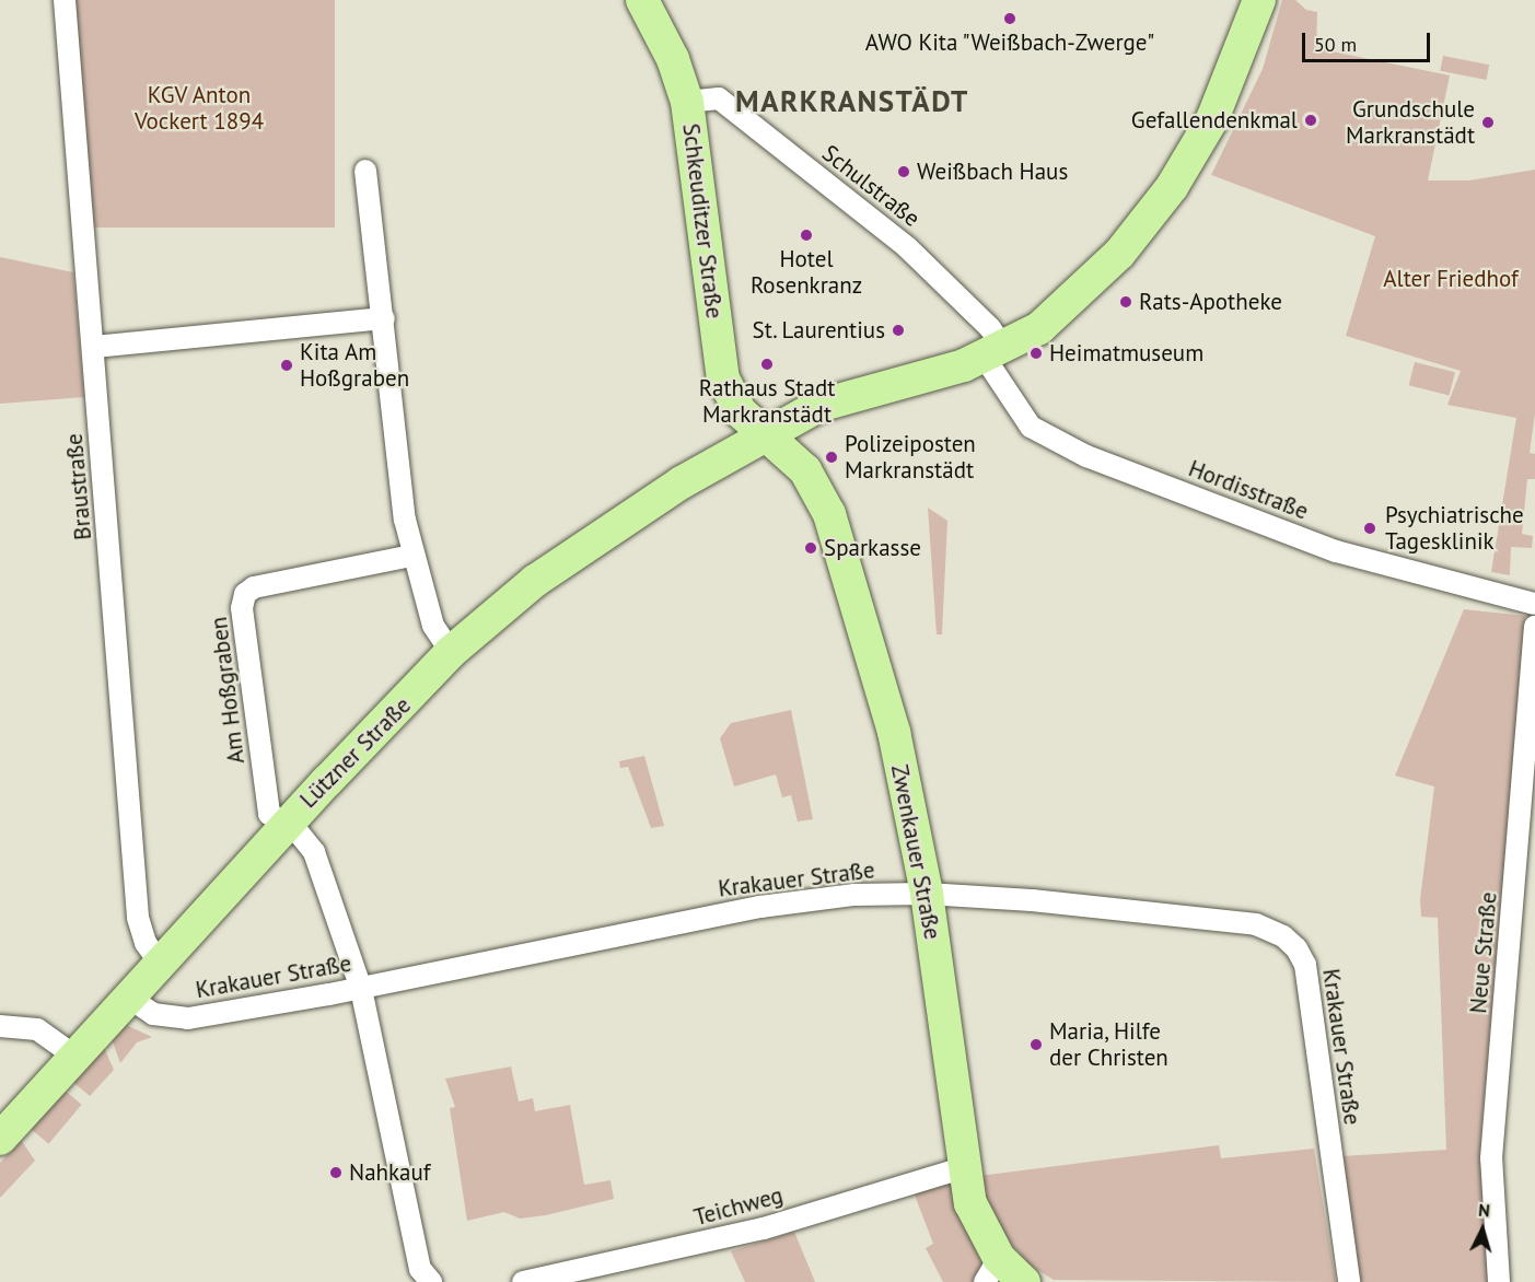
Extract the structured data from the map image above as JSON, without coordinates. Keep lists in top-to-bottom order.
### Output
{
  "streets": {
    "main road": ["Schkeuditzer Straße", "Lützner Straße", "Zwenkauer Straße"],
    "street": [
      "Schulstraße",
      "Braustraße",
      "Hordisstraße",
      "Am Hoßgraben",
      "Krakauer Straße",
      "Neue Straße",
      "Teichweg"
    ]
  },
  "crossings": [
    ["Schulstraße", "Schkeuditzer Straße"],
    ["Schulstraße", "Hordisstraße"],
    ["Schulstraße", "Lützner Straße"],
    ["Schkeuditzer Straße", "Lützner Straße"],
    ["Schkeuditzer Straße", "Zwenkauer Straße"],
    ["Braustraße", "Lützner Straße"],
    ["Hordisstraße", "Lützner Straße"],
    ["Am Hoßgraben", "Lützner Straße"],
    ["Lützner Straße", "Zwenkauer Straße"],
    ["Lützner Straße", "Krakauer Straße"],
    ["Zwenkauer Straße", "Krakauer Straße"],
    ["Zwenkauer Straße", "Teichweg"]
  ],
  "districts": ["MARKRANSTÄDT"],
  "parks": ["KGV Anton Vockert 1894", "Alter Friedhof"],
  "places": [
    "AWO Kita \"Weißbach-Zwerge\"",
    "Gefallendenkmal",
    "Grundschule Markranstädt",
    "Weißbach Haus",
    "Hotel Rosenkranz",
    "Rats-Apotheke",
    "St. Laurentius",
    "Heimatmuseum",
    "Rathaus Stadt Markranstädt",
    "Kita Am Hoßgraben",
    "Polizeiposten Markranstädt",
    "Psychiatrische Tagesklinik",
    "Sparkasse",
    "Maria, Hilfe der Christen",
    "Nahkauf"
  ],
  "scale_bar": "50 m",
  "north": "top"
}
